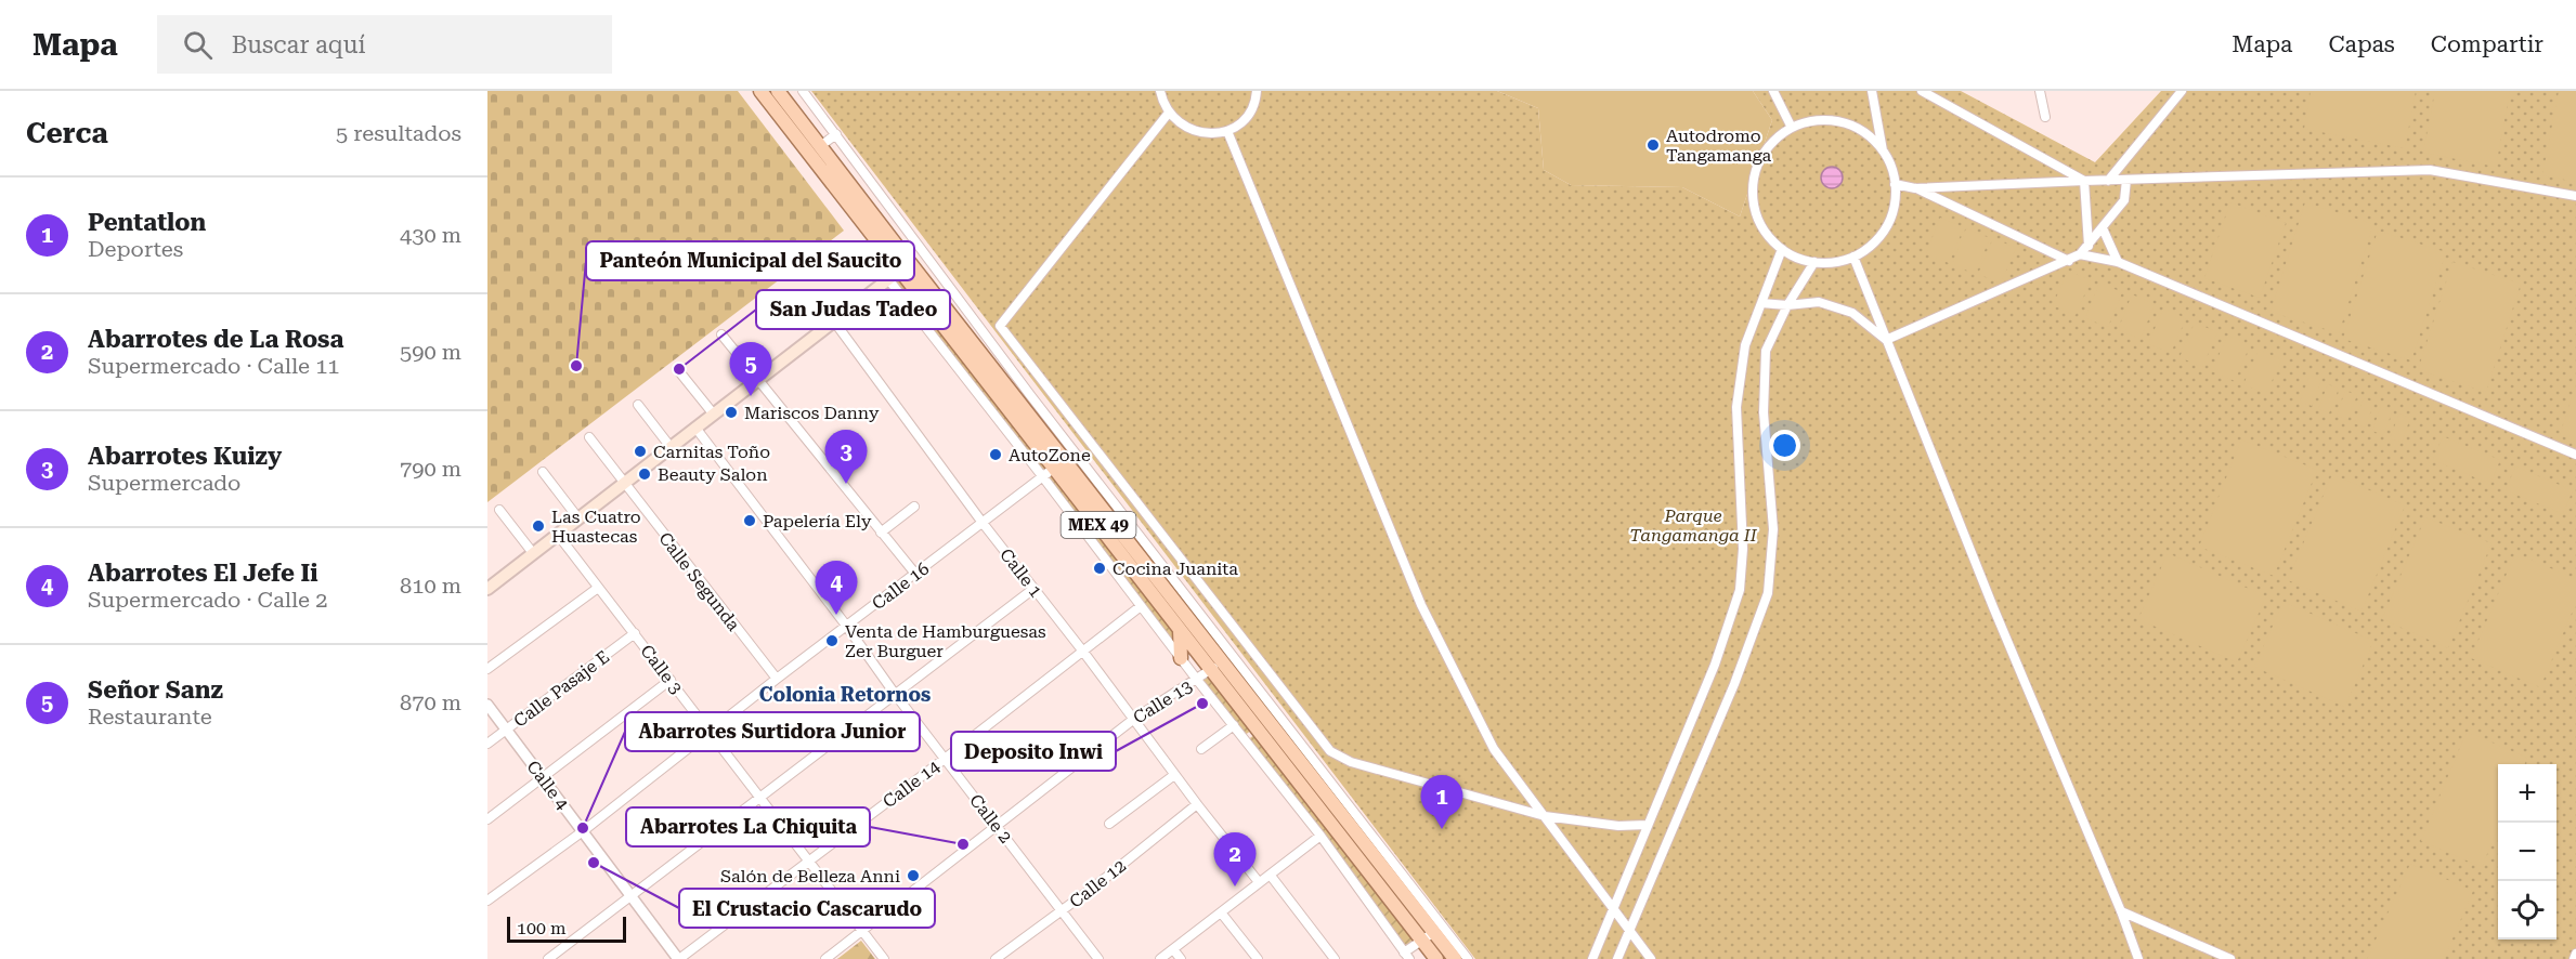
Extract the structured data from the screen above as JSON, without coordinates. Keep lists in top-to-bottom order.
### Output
{
  "streets": {
    "main road": ["MEX 49"],
    "street": [
      "Calle 1",
      "Calle Segunda",
      "Calle 16",
      "Calle 3",
      "Calle Pasaje E",
      "Calle 13",
      "Calle 14",
      "Calle 4",
      "Calle 2",
      "Calle 12"
    ]
  },
  "crossings": [
    ["MEX 49", "Calle 16"],
    ["MEX 49", "Calle 13"],
    ["Calle 1", "Calle 16"],
    ["Calle 1", "Calle 13"],
    ["Calle 1", "Calle 14"],
    ["Calle 1", "Calle 12"],
    ["Calle Segunda", "Calle 16"],
    ["Calle 16", "Calle 3"],
    ["Calle 16", "Calle 4"],
    ["Calle 16", "Calle 2"],
    ["Calle 3", "Calle Pasaje E"],
    ["Calle 3", "Calle 13"],
    ["Calle 3", "Calle 14"],
    ["Calle Pasaje E", "Calle 4"],
    ["Calle 13", "Calle 2"],
    ["Calle 14", "Calle 4"],
    ["Calle 14", "Calle 2"],
    ["Calle 2", "Calle 12"]
  ],
  "districts": ["Colonia Retornos"],
  "parks": ["Parque Tangamanga II"],
  "places": [
    "Autodromo Tangamanga",
    "Panteón Municipal del Saucito",
    "San Judas Tadeo",
    "Mariscos Danny",
    "Carnitas Toño",
    "AutoZone",
    "Beauty Salon",
    "Papelería Ely",
    "Las Cuatro Huastecas",
    "Cocina Juanita",
    "Venta de Hamburguesas Zer Burguer",
    "Deposito Inwi",
    "Abarrotes Surtidora Junior",
    "Abarrotes La Chiquita",
    "El Crustacio Cascarudo",
    "Salón de Belleza Anni"
  ],
  "scale_bar": "100 m",
  "page": {
    "header": "Mapa",
    "search": "Buscar aquí",
    "nav": ["Mapa", "Capas", "Compartir"],
    "heading": ["Cerca", "5 resultados"],
    "list": [
      {
        "mark": "1",
        "name": "Pentatlon",
        "note": "Deportes",
        "value": "430 m"
      },
      {
        "mark": "2",
        "name": "Abarrotes de La Rosa",
        "note": "Supermercado · Calle 11",
        "value": "590 m"
      },
      {
        "mark": "3",
        "name": "Abarrotes Kuizy",
        "note": "Supermercado",
        "value": "790 m"
      },
      {
        "mark": "4",
        "name": "Abarrotes El Jefe Ii",
        "note": "Supermercado · Calle 2",
        "value": "810 m"
      },
      {
        "mark": "5",
        "name": "Señor Sanz",
        "note": "Restaurante",
        "value": "870 m"
      }
    ],
    "pins": [
      "5",
      "3",
      "4",
      "1",
      "2"
    ],
    "map_buttons": ["+", "−"],
    "scale": "100 m"
  }
}
